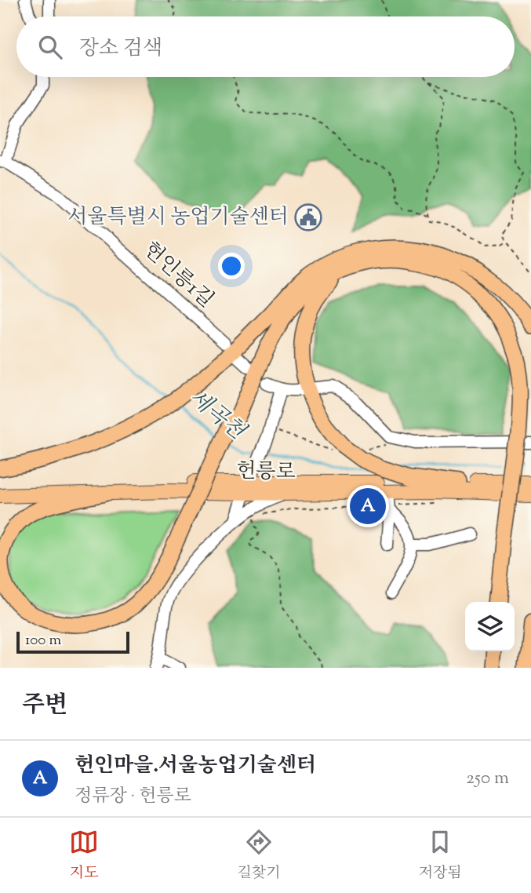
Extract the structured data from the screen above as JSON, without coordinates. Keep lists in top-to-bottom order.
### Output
{
  "streets": {
    "main road": ["헌릉로"],
    "street": ["헌인릉1길"]
  },
  "water": ["세곡천"],
  "places": {
    "public building": ["서울특별시 농업기술센터"]
  },
  "scale_bar": "100 m",
  "page": {
    "search": "장소 검색",
    "pins": "A",
    "scale": "100 m",
    "heading": "주변",
    "list": [
      {
        "mark": "A",
        "name": "헌인마을.서울농업기술센터",
        "note": "정류장 · 헌릉로",
        "value": "250 m"
      }
    ],
    "nav": ["지도", "길찾기", "저장됨"]
  }
}
